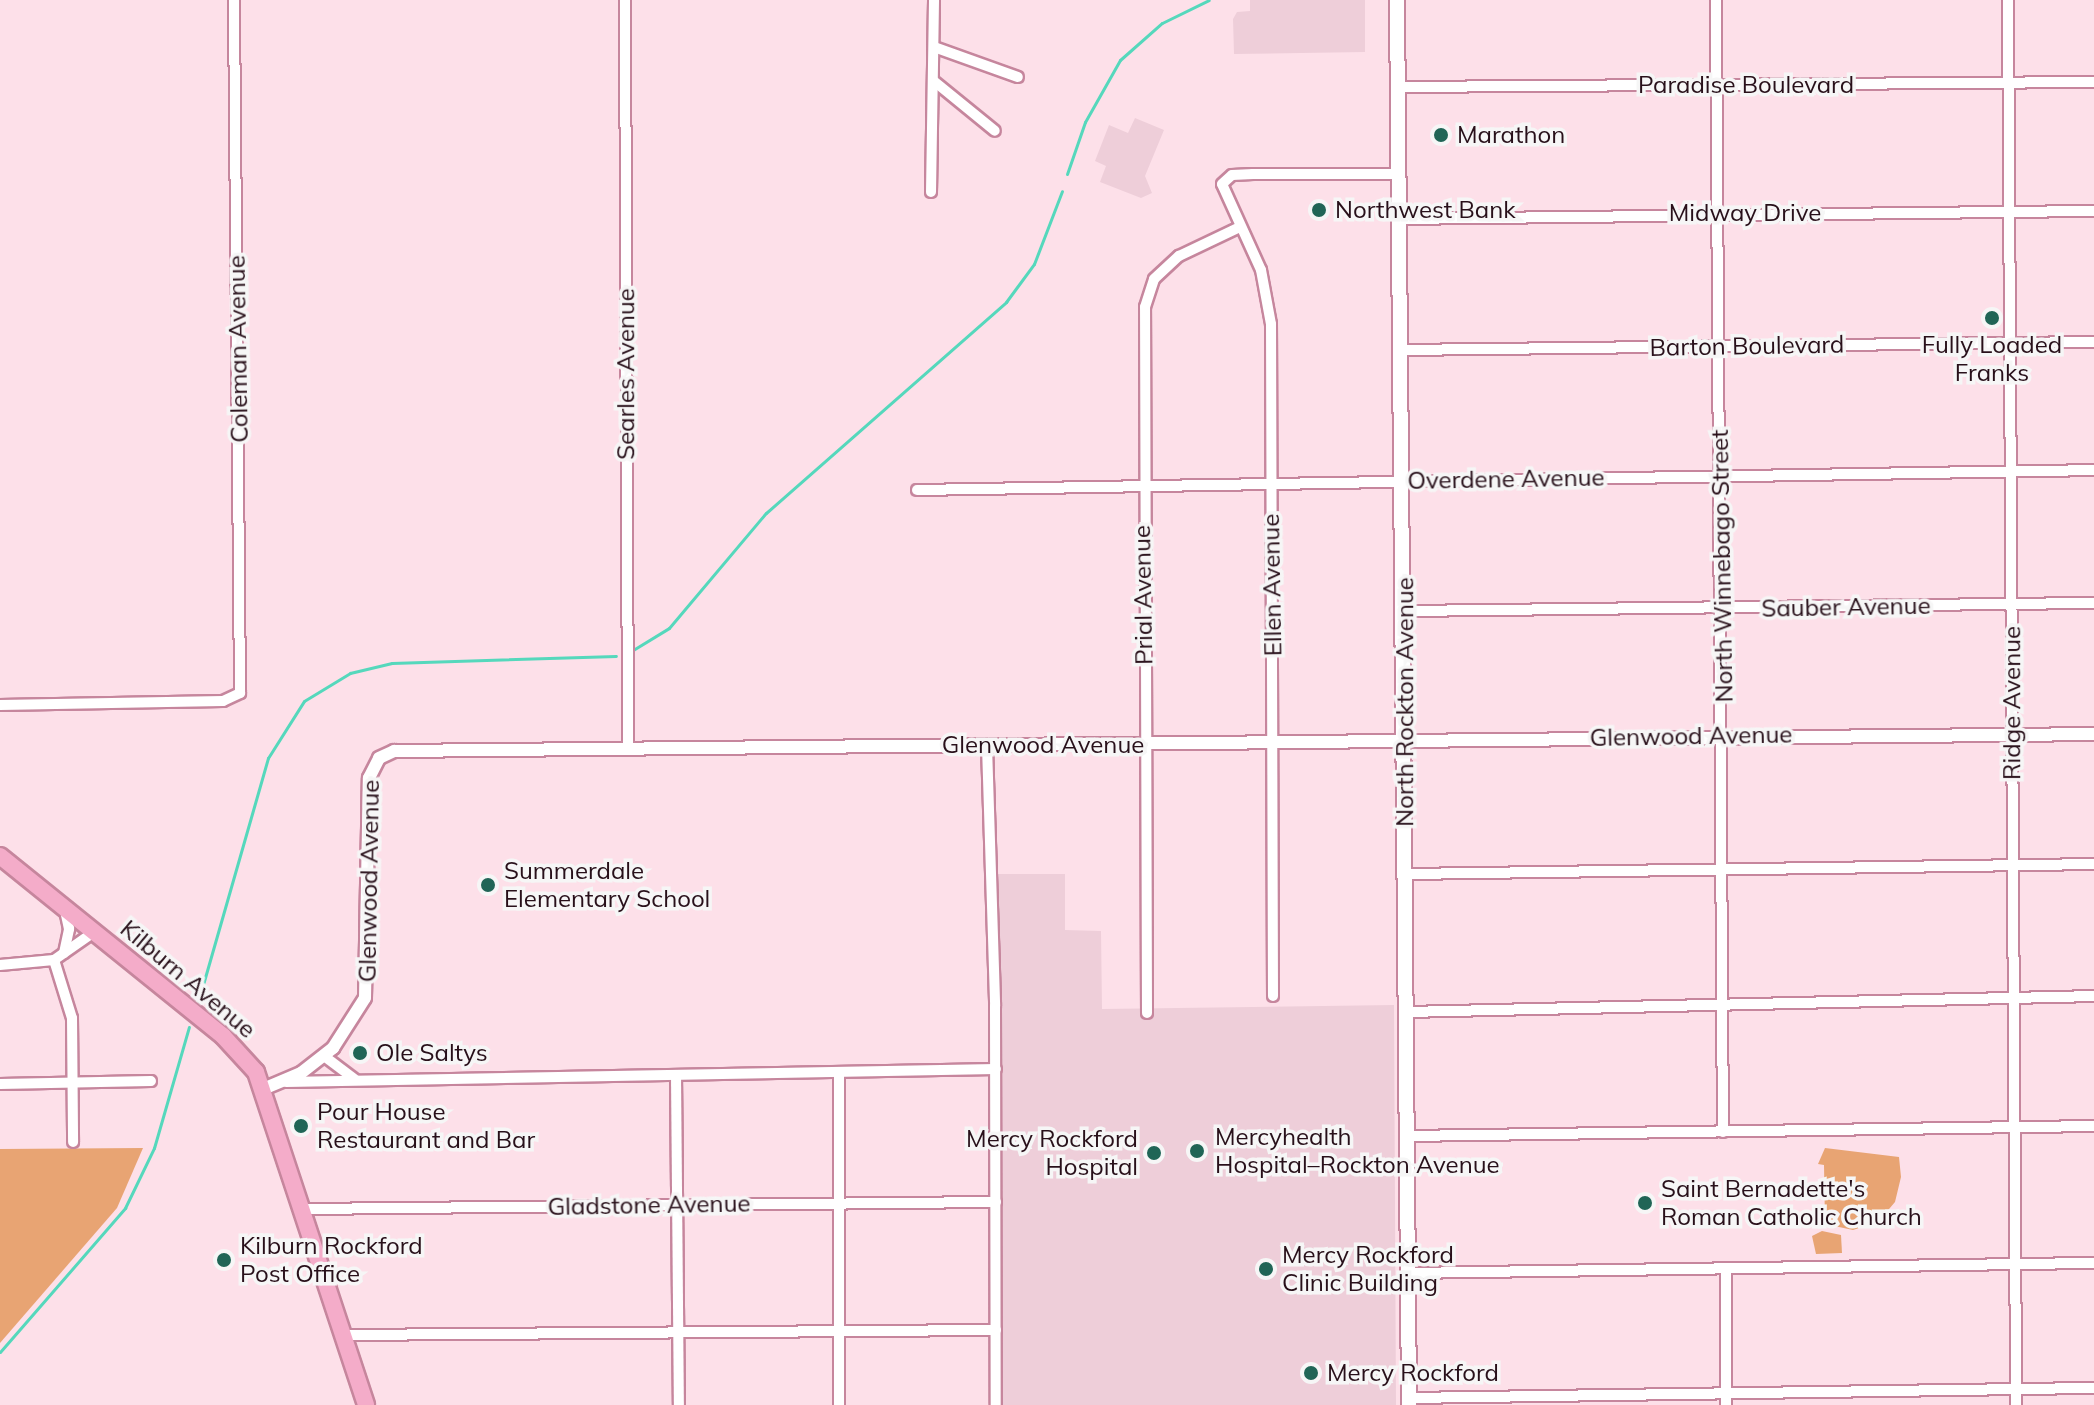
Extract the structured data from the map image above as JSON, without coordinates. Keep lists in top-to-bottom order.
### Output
{
  "streets": {
    "main road": ["North Rockton Avenue", "Kilburn Avenue"],
    "street": [
      "Paradise Boulevard",
      "Midway Drive",
      "Barton Boulevard",
      "Coleman Avenue",
      "Searles Avenue",
      "Overdene Avenue",
      "North Winnebago Street",
      "Ellen Avenue",
      "Prial Avenue",
      "Sauber Avenue",
      "Ridge Avenue",
      "Glenwood Avenue",
      "Gladstone Avenue"
    ]
  },
  "crossings": [
    ["Paradise Boulevard", "North Winnebago Street"],
    ["Paradise Boulevard", "North Rockton Avenue"],
    ["Paradise Boulevard", "Ridge Avenue"],
    ["Midway Drive", "North Winnebago Street"],
    ["Midway Drive", "North Rockton Avenue"],
    ["Midway Drive", "Ridge Avenue"],
    ["Barton Boulevard", "North Winnebago Street"],
    ["Barton Boulevard", "North Rockton Avenue"],
    ["Barton Boulevard", "Ridge Avenue"],
    ["Searles Avenue", "Glenwood Avenue"],
    ["Overdene Avenue", "North Winnebago Street"],
    ["Overdene Avenue", "Ellen Avenue"],
    ["Overdene Avenue", "Prial Avenue"],
    ["Overdene Avenue", "North Rockton Avenue"],
    ["Overdene Avenue", "Ridge Avenue"],
    ["North Winnebago Street", "Sauber Avenue"],
    ["North Winnebago Street", "Glenwood Avenue"],
    ["Ellen Avenue", "Prial Avenue"],
    ["Ellen Avenue", "North Rockton Avenue"],
    ["Ellen Avenue", "Glenwood Avenue"],
    ["Prial Avenue", "Glenwood Avenue"],
    ["Sauber Avenue", "North Rockton Avenue"],
    ["Sauber Avenue", "Ridge Avenue"],
    ["North Rockton Avenue", "Glenwood Avenue"],
    ["Ridge Avenue", "Glenwood Avenue"],
    ["Glenwood Avenue", "Kilburn Avenue"],
    ["Kilburn Avenue", "Gladstone Avenue"]
  ],
  "places": [
    "Marathon",
    "Northwest Bank",
    "Fully Loaded Franks",
    "Summerdale Elementary School",
    "Ole Saltys",
    "Pour House Restaurant and Bar",
    "Mercyhealth Hospital–Rockton Avenue",
    "Mercy Rockford Hospital",
    "Saint Bernadette's Roman Catholic Church",
    "Kilburn Rockford Post Office",
    "Mercy Rockford Clinic Building",
    "Mercy Rockford"
  ]
}
